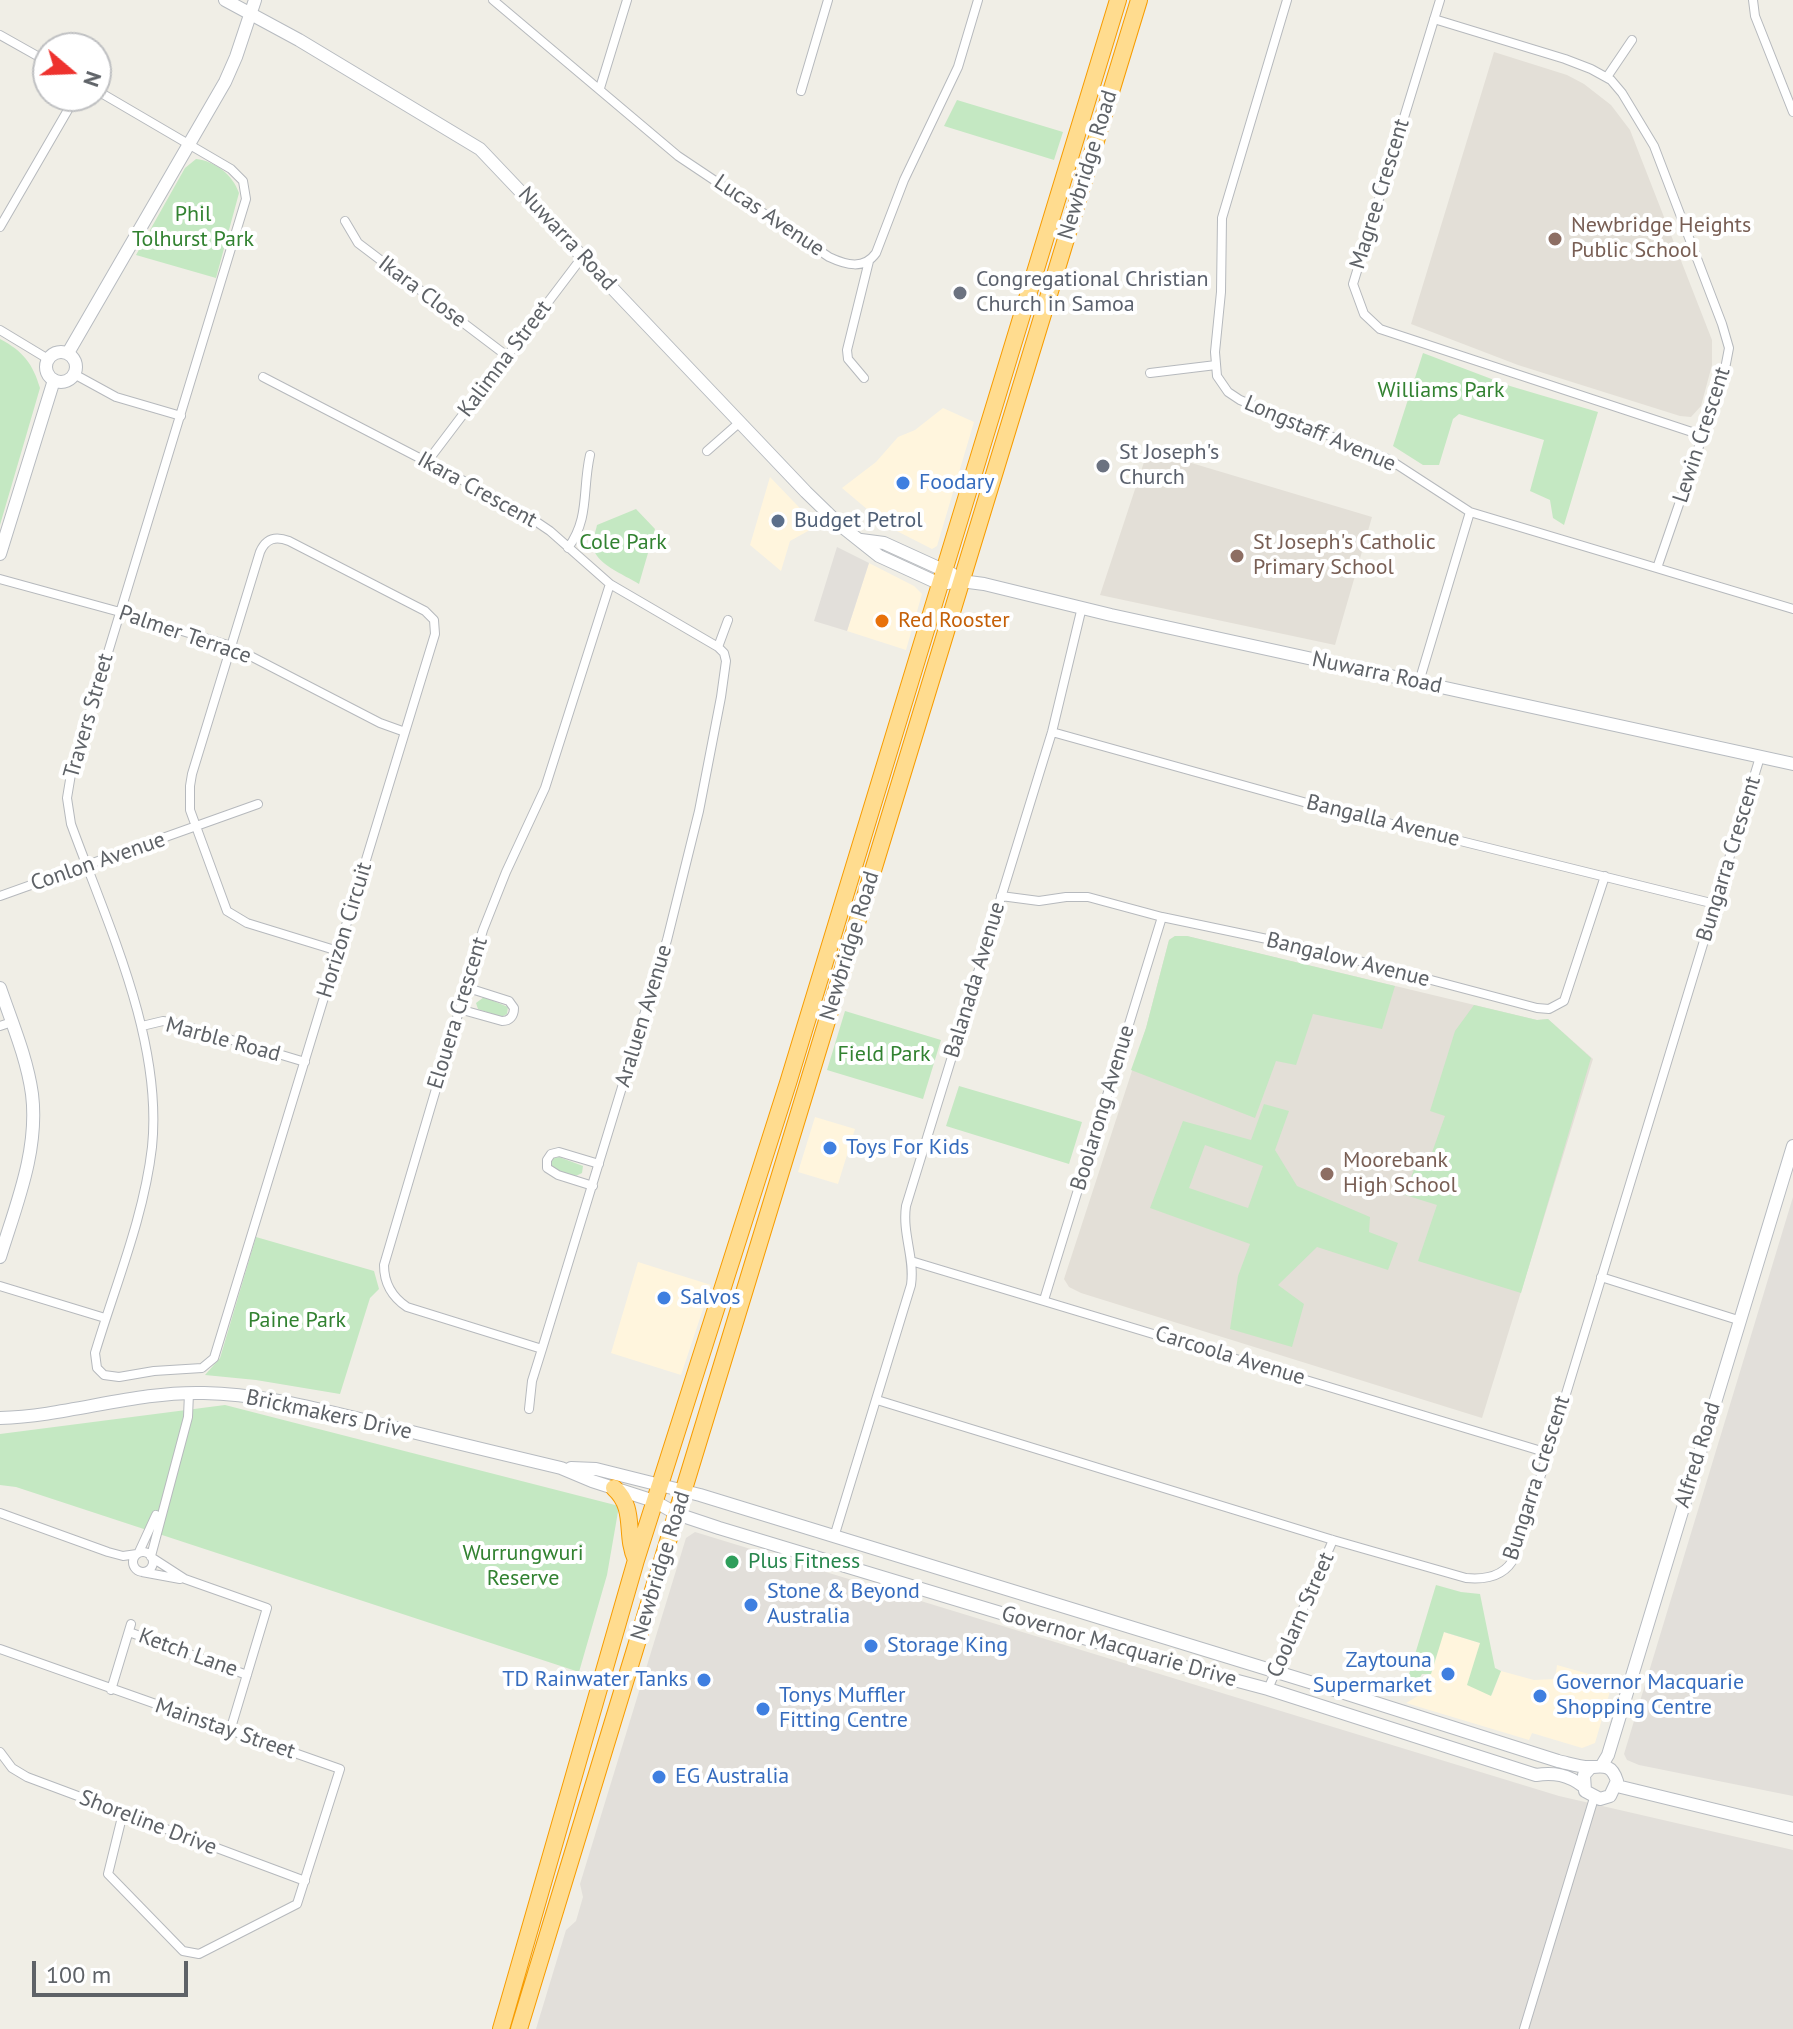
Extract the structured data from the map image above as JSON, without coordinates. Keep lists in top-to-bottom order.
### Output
{
  "streets": {
    "highway": ["Newbridge Road"],
    "street": [
      "Magree Crescent",
      "Lucas Avenue",
      "Nuwarra Road",
      "Ikara Close",
      "Kalimna Street",
      "Longstaff Avenue",
      "Lewin Crescent",
      "Ikara Crescent",
      "Palmer Terrace",
      "Travers Street",
      "Bangalla Avenue",
      "Bungarra Crescent",
      "Conlon Avenue",
      "Horizon Circuit",
      "Bangalow Avenue",
      "Balanada Avenue",
      "Elouera Crescent",
      "Araluen Avenue",
      "Marble Road",
      "Boolarong Avenue",
      "Carcoola Avenue",
      "Brickmakers Drive",
      "Alfred Road",
      "Coolarn Street",
      "Governor Macquarie Drive",
      "Ketch Lane",
      "Mainstay Street",
      "Shoreline Drive"
    ]
  },
  "crossings": [
    ["Newbridge Road", "Nuwarra Road"],
    ["Newbridge Road", "Brickmakers Drive"],
    ["Newbridge Road", "Governor Macquarie Drive"],
    ["Magree Crescent", "Lewin Crescent"],
    ["Nuwarra Road", "Kalimna Street"],
    ["Nuwarra Road", "Bungarra Crescent"],
    ["Nuwarra Road", "Balanada Avenue"],
    ["Ikara Close", "Kalimna Street"],
    ["Kalimna Street", "Ikara Crescent"],
    ["Longstaff Avenue", "Lewin Crescent"],
    ["Ikara Crescent", "Elouera Crescent"],
    ["Ikara Crescent", "Araluen Avenue"],
    ["Palmer Terrace", "Travers Street"],
    ["Palmer Terrace", "Horizon Circuit"],
    ["Travers Street", "Conlon Avenue"],
    ["Travers Street", "Horizon Circuit"],
    ["Travers Street", "Marble Road"],
    ["Bangalla Avenue", "Bungarra Crescent"],
    ["Bangalla Avenue", "Bangalow Avenue"],
    ["Bangalla Avenue", "Balanada Avenue"],
    ["Bungarra Crescent", "Balanada Avenue"],
    ["Bungarra Crescent", "Carcoola Avenue"],
    ["Bungarra Crescent", "Coolarn Street"],
    ["Horizon Circuit", "Marble Road"],
    ["Bangalow Avenue", "Balanada Avenue"],
    ["Bangalow Avenue", "Boolarong Avenue"],
    ["Balanada Avenue", "Carcoola Avenue"],
    ["Balanada Avenue", "Governor Macquarie Drive"],
    ["Elouera Crescent", "Araluen Avenue"],
    ["Boolarong Avenue", "Carcoola Avenue"],
    ["Brickmakers Drive", "Governor Macquarie Drive"],
    ["Alfred Road", "Governor Macquarie Drive"],
    ["Coolarn Street", "Governor Macquarie Drive"],
    ["Ketch Lane", "Mainstay Street"],
    ["Mainstay Street", "Shoreline Drive"]
  ],
  "parks": [
    "Phil Tolhurst Park",
    "Williams Park",
    "Cole Park",
    "Field Park",
    "Paine Park",
    "Wurrungwuri Reserve"
  ],
  "places": [
    "Newbridge Heights Public School",
    "Congregational Christian Church in Samoa",
    "St Joseph's Church",
    "Foodary",
    "Budget Petrol",
    "St Joseph's Catholic Primary School",
    "Red Rooster",
    "Toys For Kids",
    "Moorebank High School",
    "Salvos",
    "Plus Fitness",
    "Stone & Beyond Australia",
    "Storage King",
    "Zaytouna Supermarket",
    "TD Rainwater Tanks",
    "Governor Macquarie Shopping Centre",
    "Tonys Muffler Fitting Centre",
    "EG Australia"
  ],
  "scale_bar": "100 m",
  "north": "right"
}
